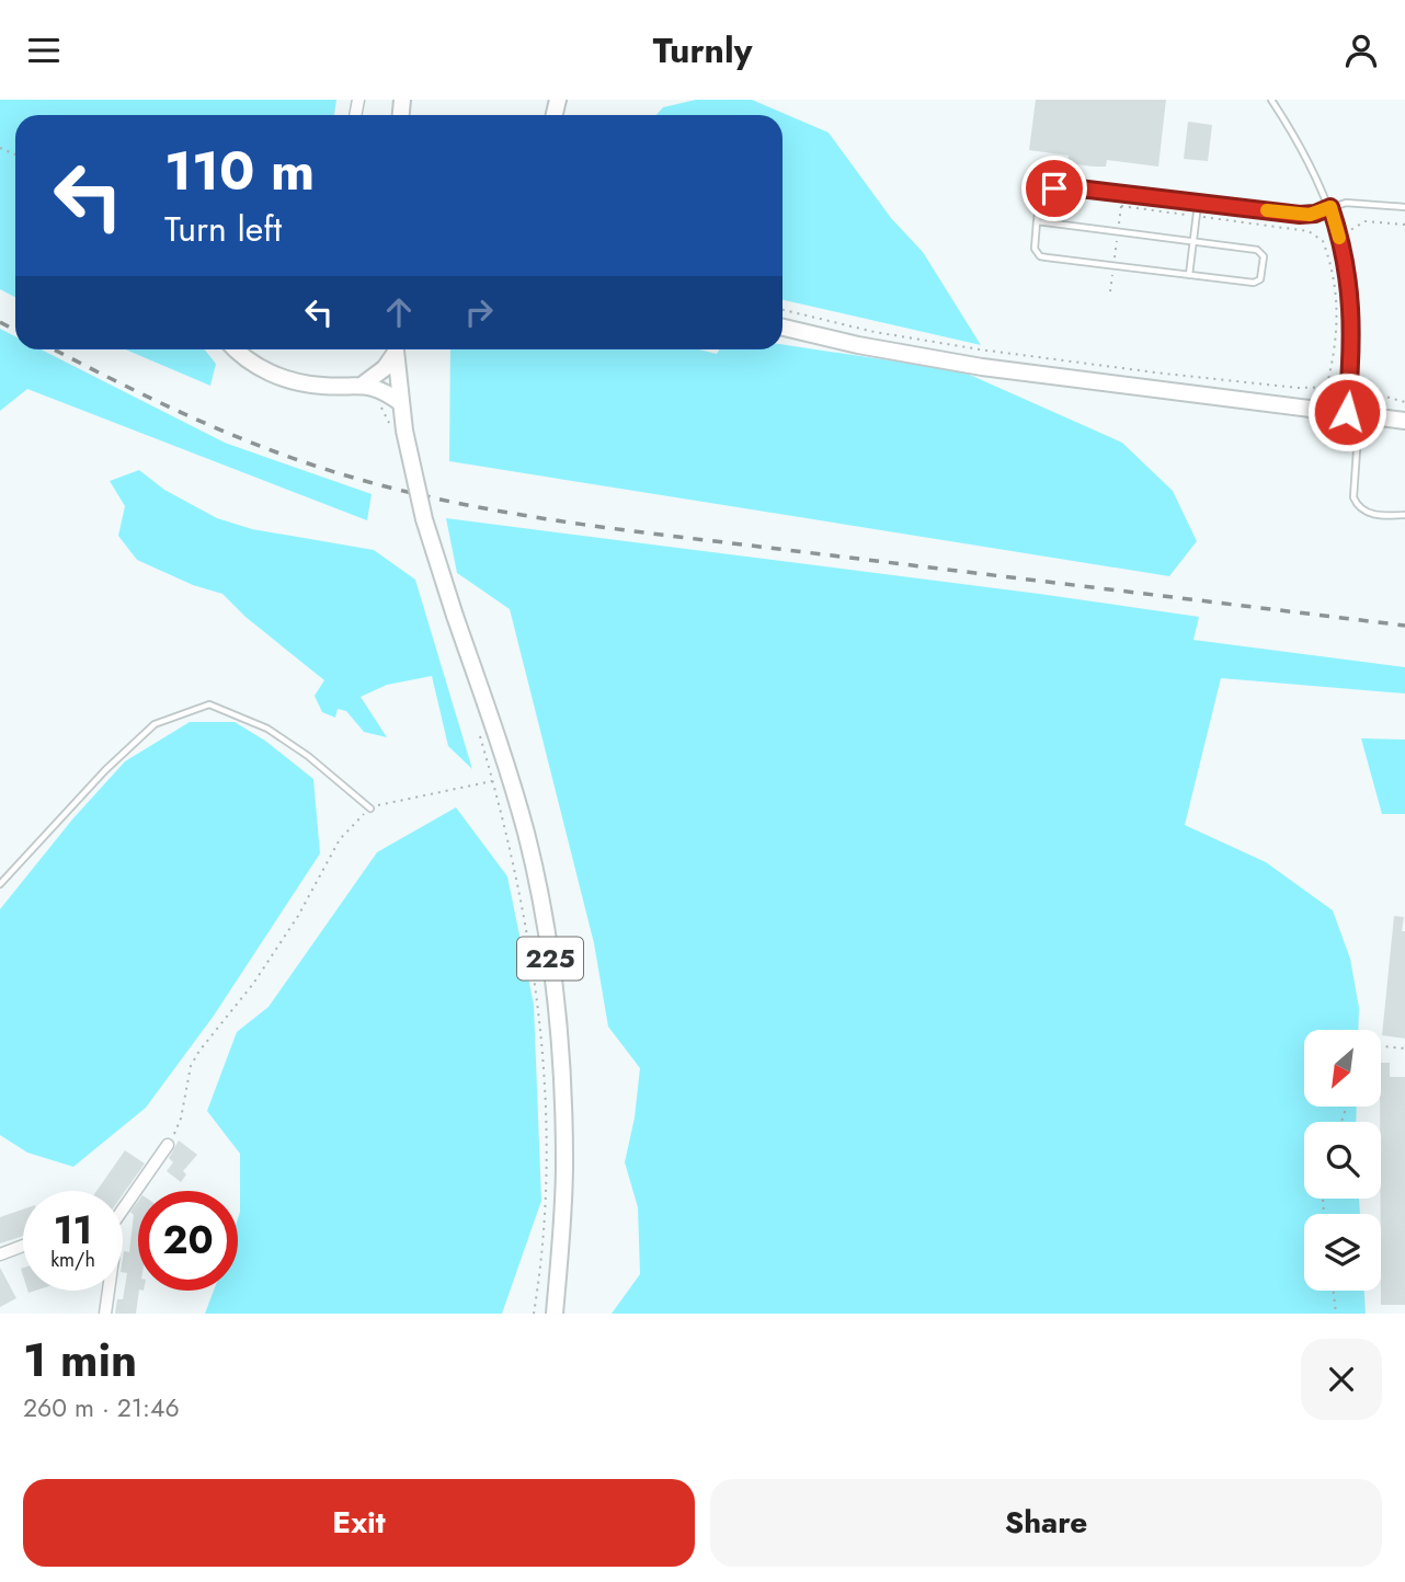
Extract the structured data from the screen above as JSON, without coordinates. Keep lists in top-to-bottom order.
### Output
{
  "streets": {
    "main road": ["225"]
  },
  "north": "bottom left",
  "page": {
    "header": "Turnly",
    "turn": ["110 m", "Turn left"],
    "speed": "11 km/h",
    "limit": "20",
    "heading": ["1 min", "260 m · 21:46"],
    "buttons": ["Exit", "Share"]
  }
}
